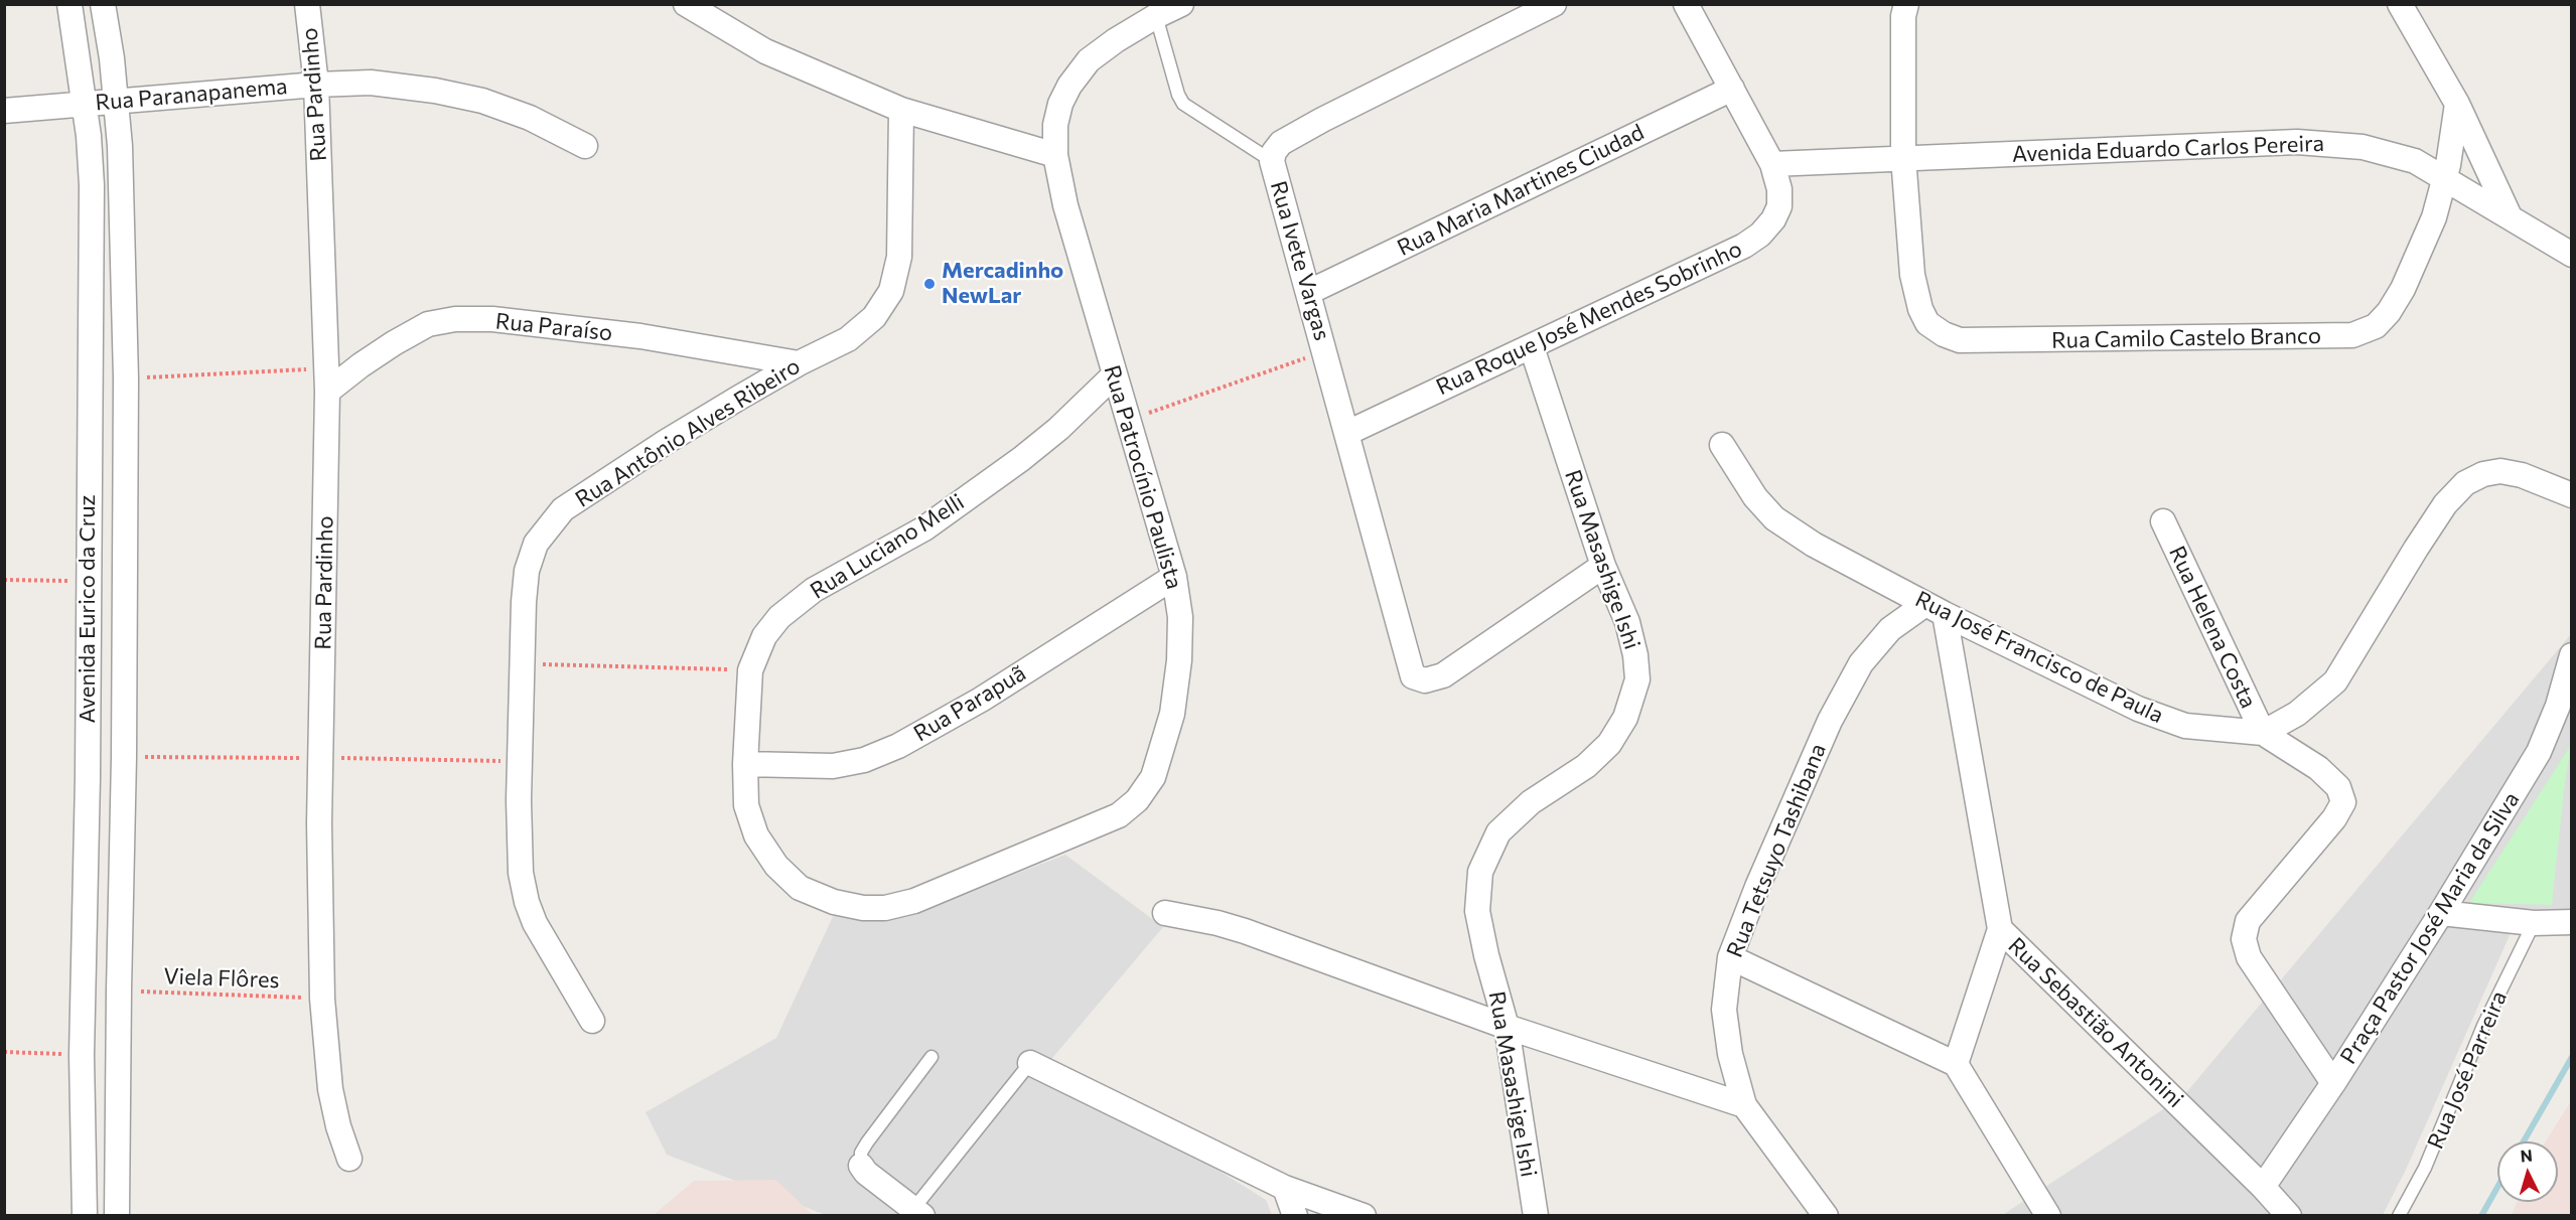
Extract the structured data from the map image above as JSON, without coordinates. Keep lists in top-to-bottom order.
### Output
{
  "streets": {
    "street": [
      "Rua Paranapanema",
      "Rua Pardinho",
      "Avenida Eduardo Carlos Pereira",
      "Rua Maria Martines Ciudad",
      "Rua Ivete Vargas",
      "Rua Roque José Mendes Sobrinho",
      "Rua Paraíso",
      "Rua Camilo Castelo Branco",
      "Rua Antônio Alves Ribeiro",
      "Rua Patrocínio Paulista",
      "Rua Luciano Melli",
      "Rua Masashige Ishi",
      "Avenida Eurico da Cruz",
      "Rua Helena Costa",
      "Rua José Francisco de Paula",
      "Rua Parapuã",
      "Rua Tetsuyo Tashibana",
      "Praça Pastor José Maria da Silva",
      "Rua Sebastião Antonini"
    ],
    "lane": ["Rua José Parreira"],
    "path": ["Viela Flôres"]
  },
  "crossings": [
    ["Rua Paranapanema", "Rua Pardinho"],
    ["Rua Paranapanema", "Avenida Eurico da Cruz"],
    ["Rua Pardinho", "Rua Paraíso"],
    ["Rua Pardinho", "Viela Flôres"],
    ["Avenida Eduardo Carlos Pereira", "Rua Roque José Mendes Sobrinho"],
    ["Avenida Eduardo Carlos Pereira", "Rua Camilo Castelo Branco"],
    ["Rua Maria Martines Ciudad", "Rua Ivete Vargas"],
    ["Rua Maria Martines Ciudad", "Rua Roque José Mendes Sobrinho"],
    ["Rua Ivete Vargas", "Rua Roque José Mendes Sobrinho"],
    ["Rua Ivete Vargas", "Rua Masashige Ishi"],
    ["Rua Roque José Mendes Sobrinho", "Rua Masashige Ishi"],
    ["Rua Paraíso", "Rua Antônio Alves Ribeiro"],
    ["Rua Patrocínio Paulista", "Rua Luciano Melli"],
    ["Rua Patrocínio Paulista", "Rua Parapuã"],
    ["Rua Luciano Melli", "Rua Parapuã"],
    ["Avenida Eurico da Cruz", "Viela Flôres"],
    ["Rua Helena Costa", "Rua José Francisco de Paula"],
    ["Rua José Francisco de Paula", "Rua Tetsuyo Tashibana"],
    ["Rua José Francisco de Paula", "Rua Sebastião Antonini"],
    ["Rua Tetsuyo Tashibana", "Rua Sebastião Antonini"],
    ["Praça Pastor José Maria da Silva", "Rua Sebastião Antonini"]
  ],
  "places": ["Mercadinho NewLar"],
  "north": "top"
}
